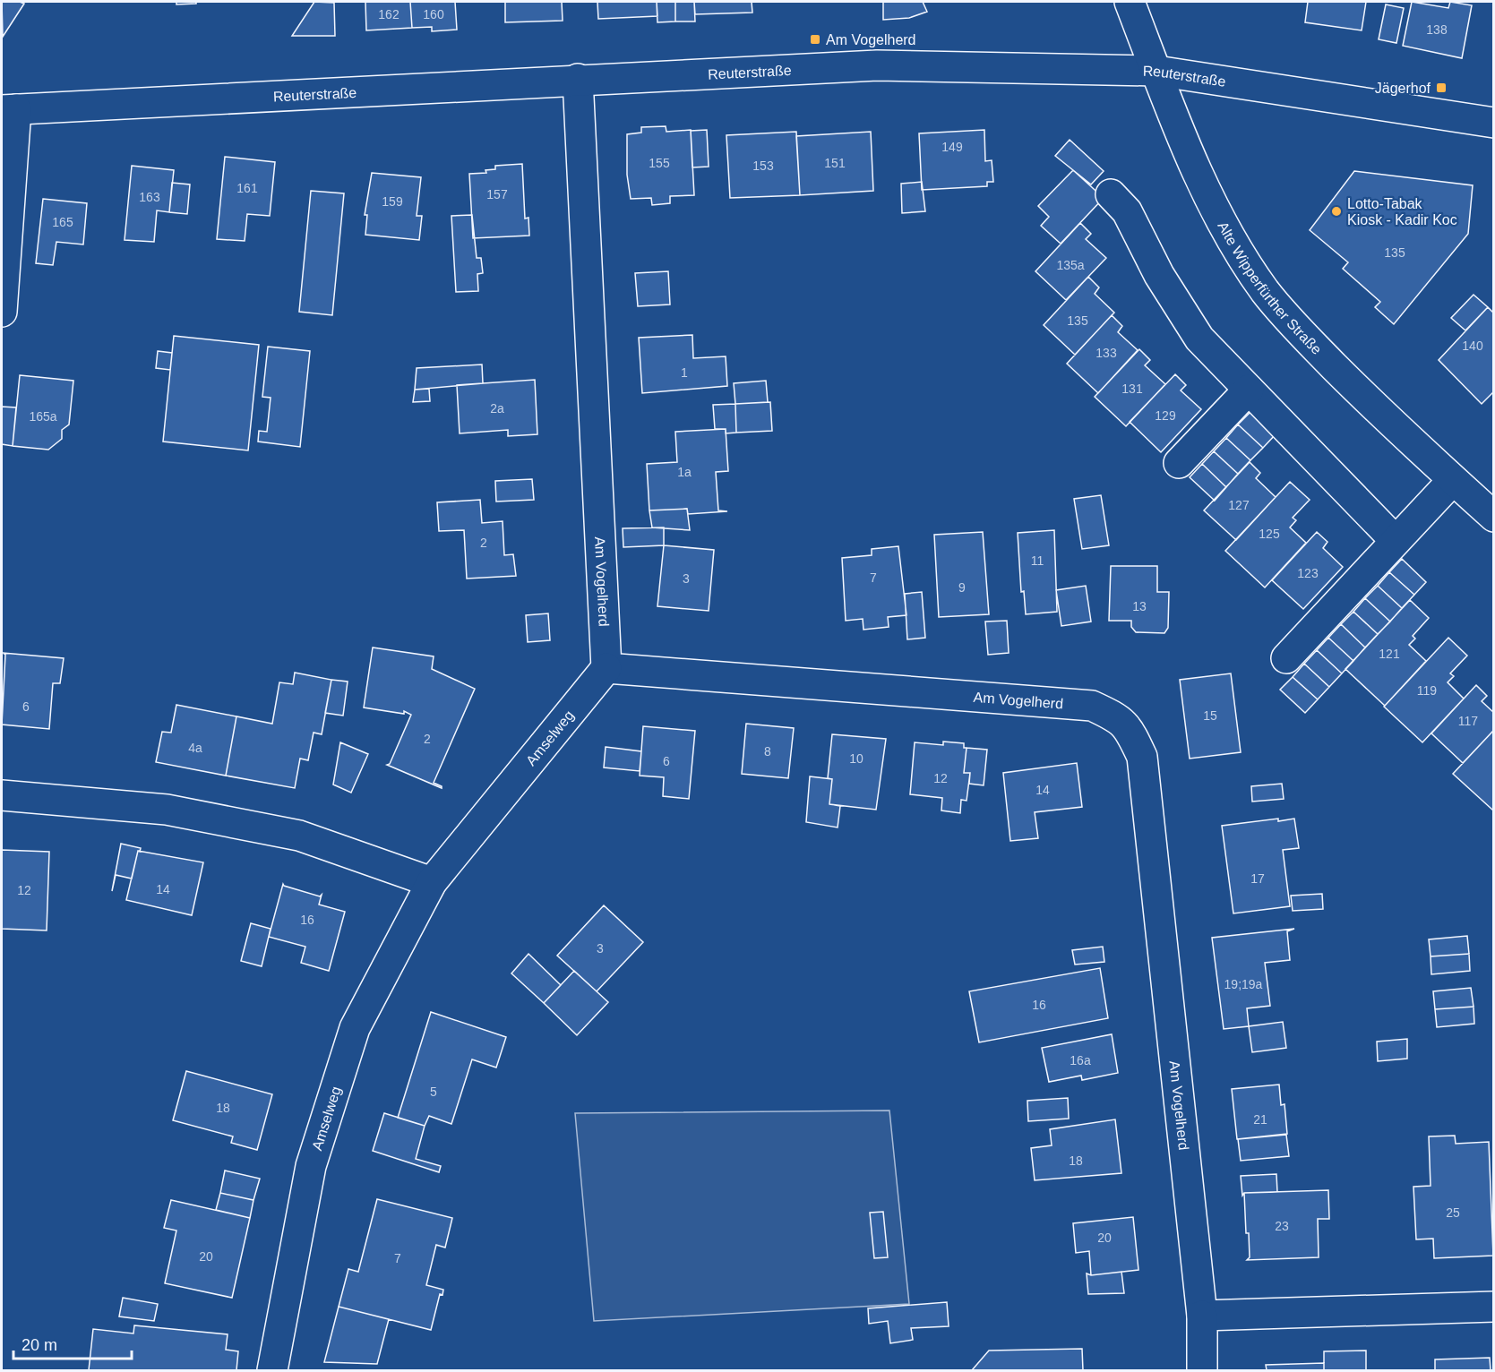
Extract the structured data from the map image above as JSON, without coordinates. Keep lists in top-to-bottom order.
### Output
{
  "streets": {
    "street": [
      "Reuterstraße",
      "Alte Wipperfürther Straße",
      "Am Vogelherd",
      "Amselweg"
    ]
  },
  "crossings": [
    ["Reuterstraße", "Alte Wipperfürther Straße"],
    ["Reuterstraße", "Am Vogelherd"],
    ["Am Vogelherd", "Amselweg"]
  ],
  "places": {
    "transit": ["Am Vogelherd", "Jägerhof"],
    "other": ["Lotto-Tabak Kiosk - Kadir Koc"]
  },
  "house_numbers": [
    "162",
    "160",
    "138",
    "149",
    "155",
    "151",
    "153",
    "161",
    "157",
    "163",
    "159",
    "165",
    "135",
    "135a",
    "135",
    "140",
    "133",
    "1",
    "131",
    "2a",
    "129",
    "165a",
    "1a",
    "127",
    "125",
    "2",
    "11",
    "123",
    "7",
    "3",
    "9",
    "13",
    "121",
    "119",
    "6",
    "15",
    "117",
    "2",
    "4a",
    "8",
    "10",
    "6",
    "12",
    "14",
    "17",
    "14",
    "12",
    "16",
    "3",
    "19;19a",
    "16",
    "16a",
    "5",
    "18",
    "21",
    "18",
    "25",
    "23",
    "20",
    "20",
    "7"
  ],
  "scale_bar": "20 m"
}
